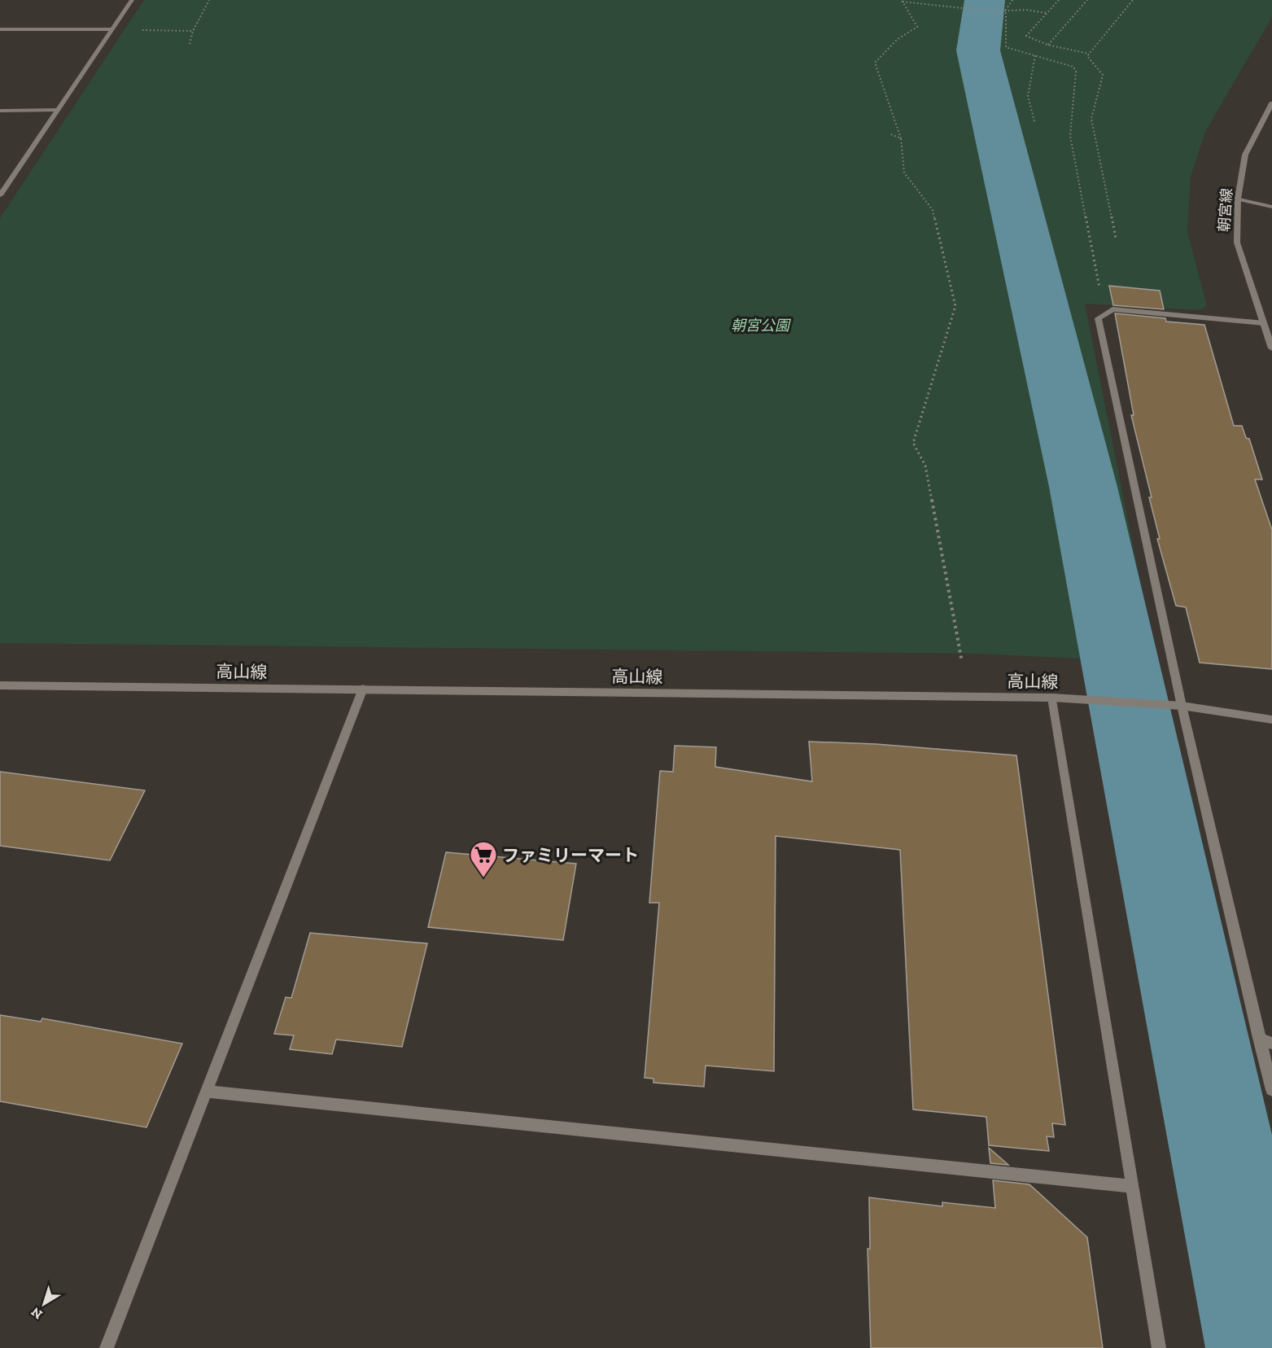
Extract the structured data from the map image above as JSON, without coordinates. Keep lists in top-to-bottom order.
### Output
{
  "streets": {
    "street": ["朝宮線", "高山線"]
  },
  "parks": ["朝宮公園"],
  "places": {
    "supermarket": ["ファミリーマート"]
  },
  "north": "bottom left"
}
